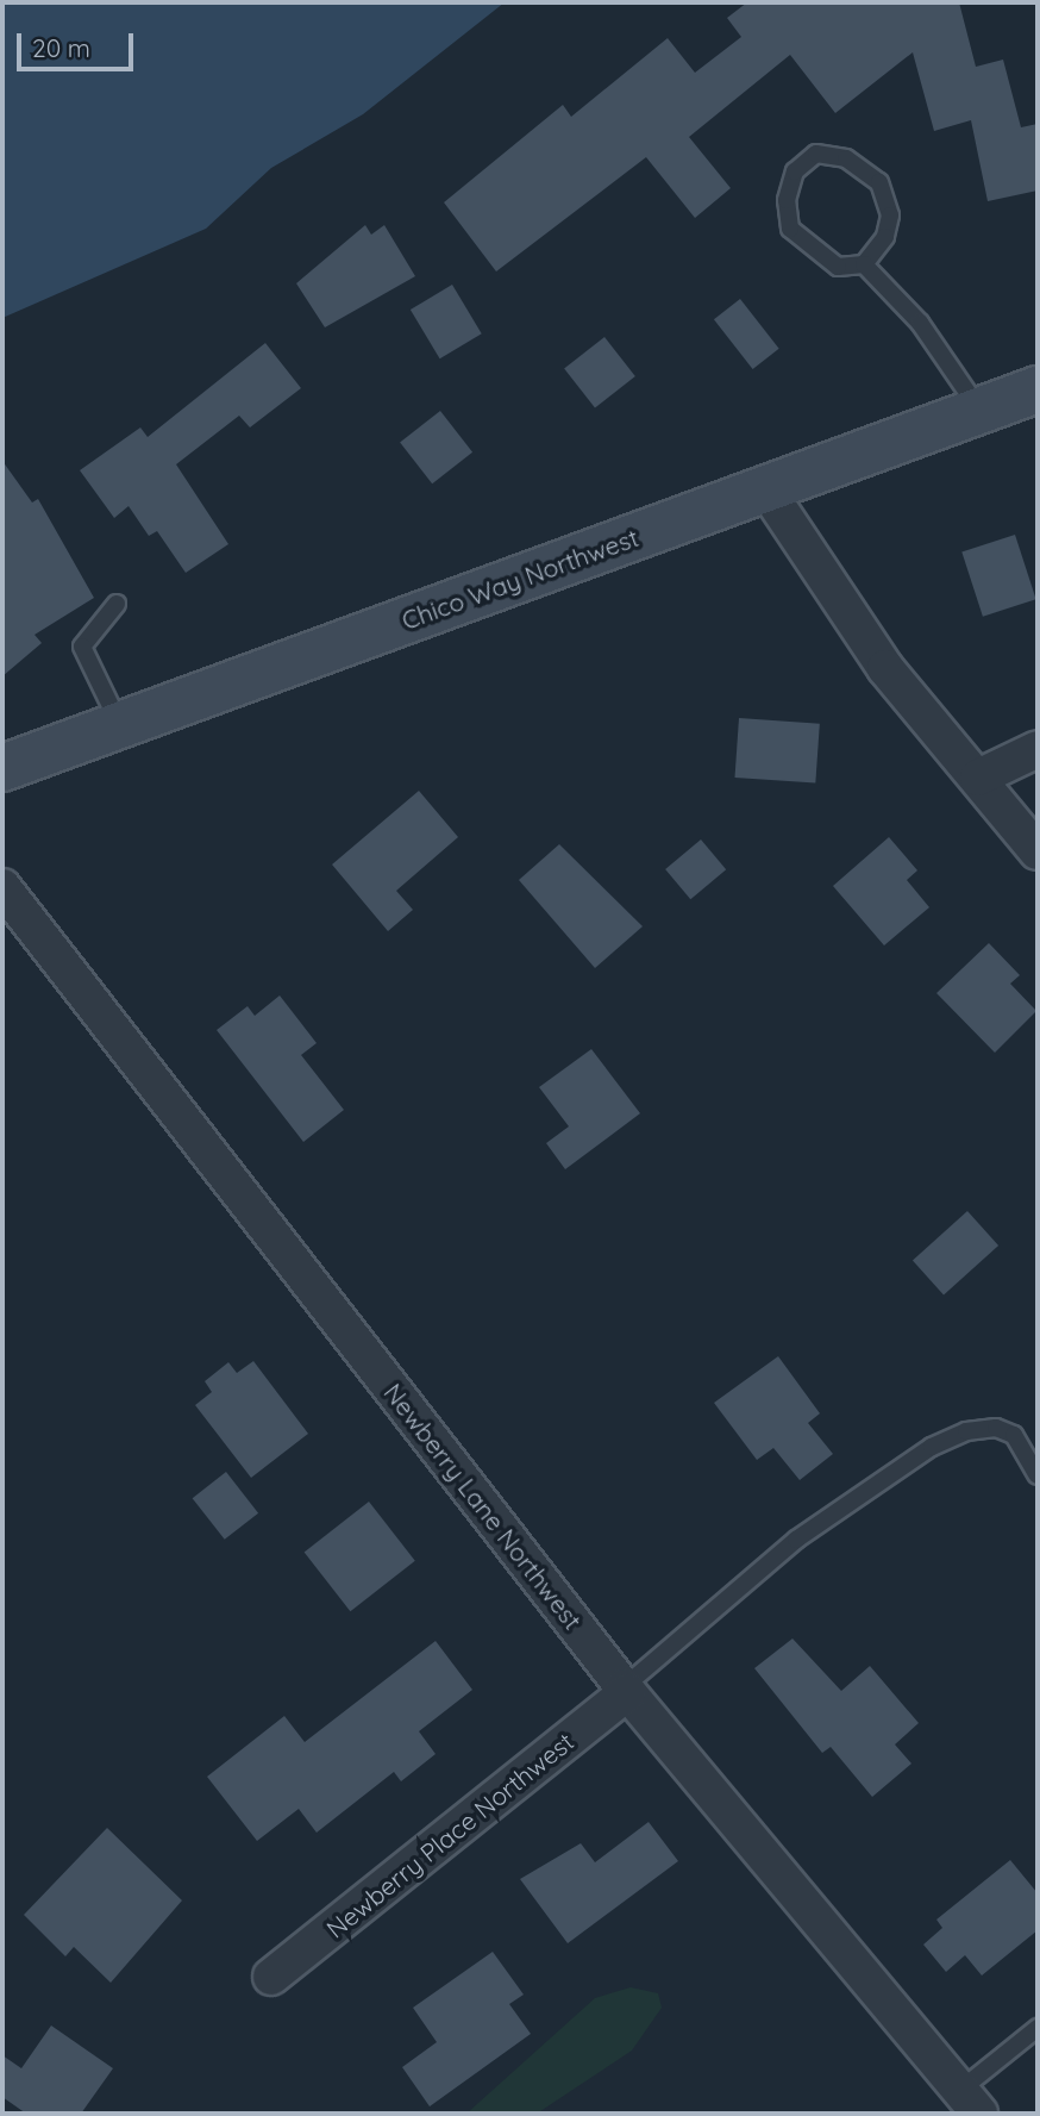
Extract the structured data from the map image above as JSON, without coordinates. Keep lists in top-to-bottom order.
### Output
{
  "streets": {
    "main road": ["Chico Way Northwest"],
    "street": ["Newberry Lane Northwest", "Newberry Place Northwest"]
  },
  "crossings": [
    ["Newberry Lane Northwest", "Newberry Place Northwest"]
  ],
  "scale_bar": "20 m"
}
